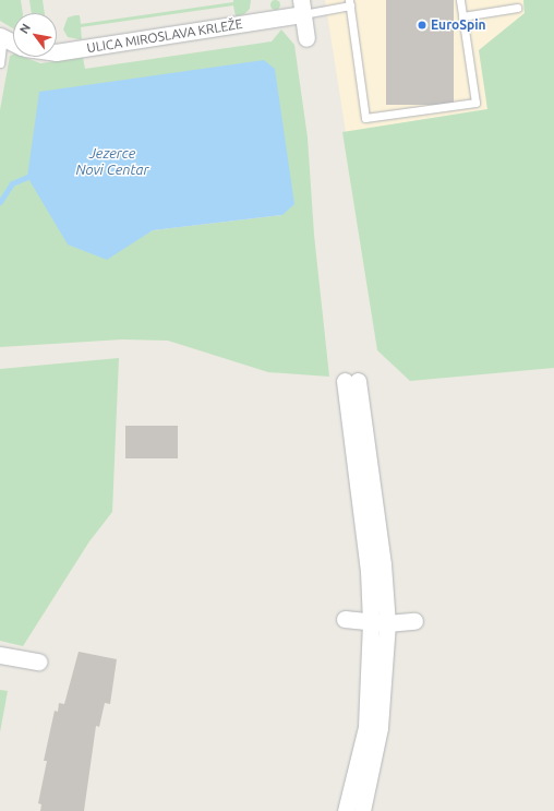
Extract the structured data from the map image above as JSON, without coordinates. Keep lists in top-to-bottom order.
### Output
{
  "streets": {
    "street": ["ULICA MIROSLAVA KRLEŽE"]
  },
  "water": ["Jezerce Novi Centar"],
  "places": ["EuroSpin"],
  "north": "top left"
}
